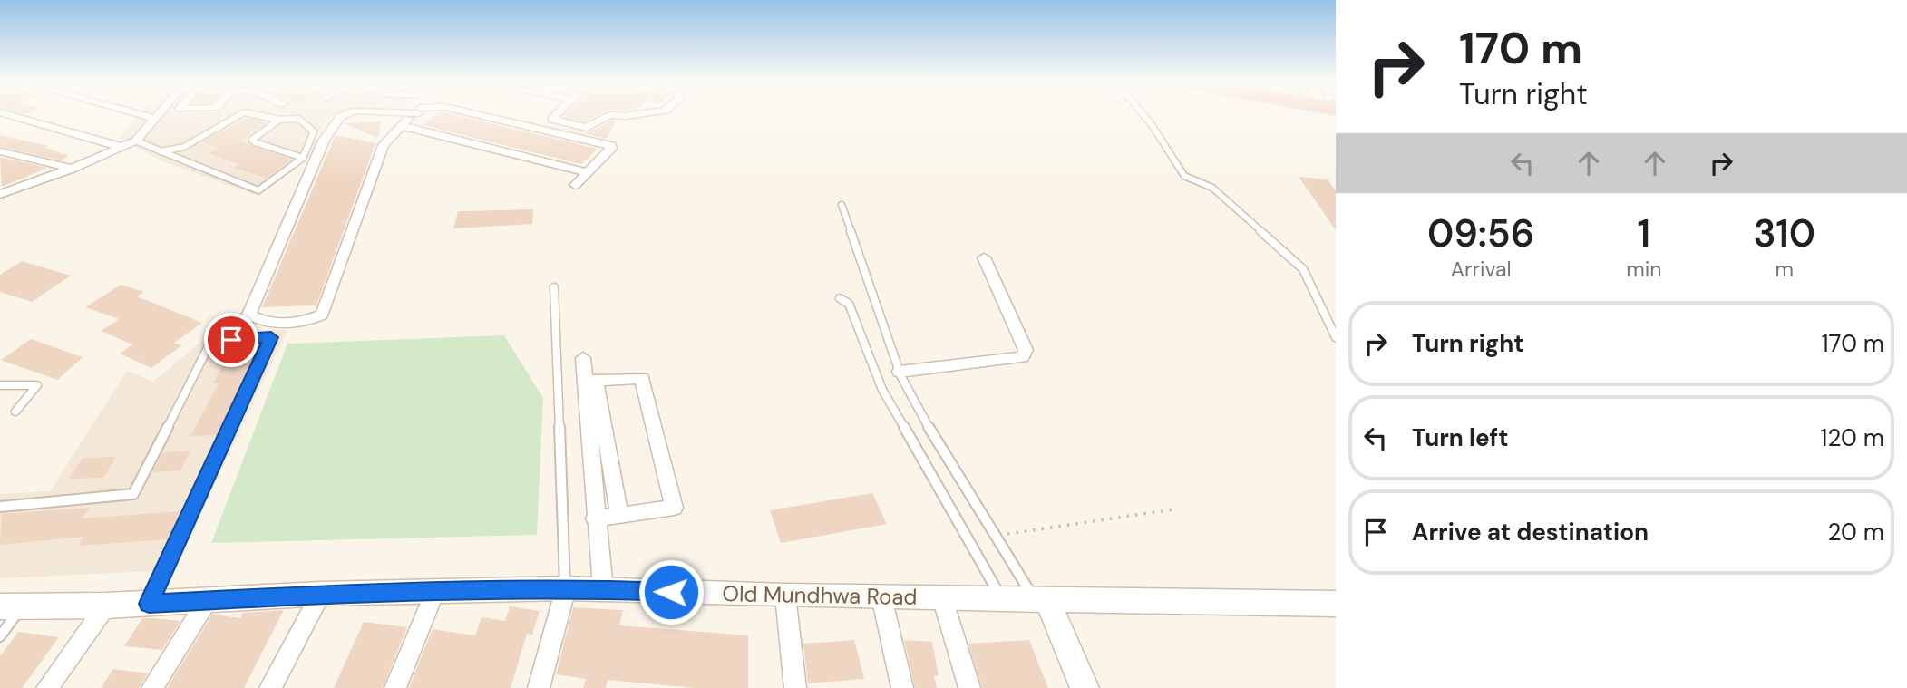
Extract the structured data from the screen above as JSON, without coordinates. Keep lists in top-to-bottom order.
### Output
{
  "streets": {
    "street": ["Old Mundhwa Road"]
  },
  "page": {
    "turn": ["170 m", "Turn right"],
    "eta": [
      "09:56",
      "Arrival",
      "1",
      "min",
      "310",
      "m"
    ],
    "list": [
      {
        "name": "Turn right",
        "value": "170 m"
      },
      {
        "name": "Turn left",
        "value": "120 m"
      },
      {
        "name": "Arrive at destination",
        "value": "20 m"
      }
    ]
  }
}
